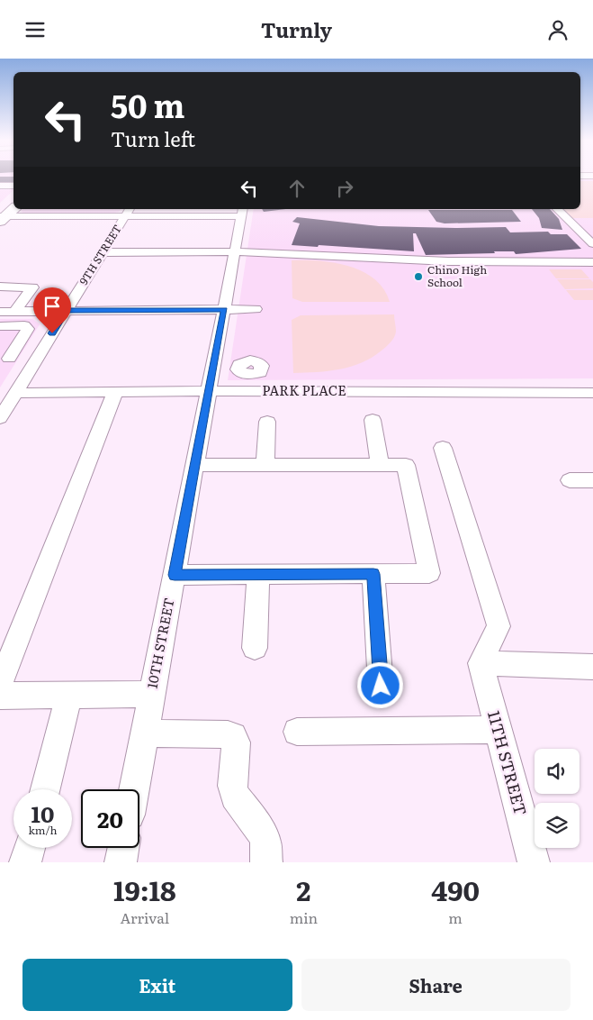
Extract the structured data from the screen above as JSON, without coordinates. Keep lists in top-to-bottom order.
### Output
{
  "streets": {
    "street": [
      "9TH STREET",
      "PARK PLACE",
      "10TH STREET",
      "11TH STREET"
    ]
  },
  "crossings": [
    ["9TH STREET", "PARK PLACE"],
    ["PARK PLACE", "10TH STREET"]
  ],
  "places": ["Chino High School"],
  "page": {
    "header": "Turnly",
    "turn": ["50 m", "Turn left"],
    "speed": "10 km/h",
    "limit": "20",
    "eta": [
      "19:18",
      "Arrival",
      "2",
      "min",
      "490",
      "m"
    ],
    "buttons": ["Exit", "Share"]
  }
}
